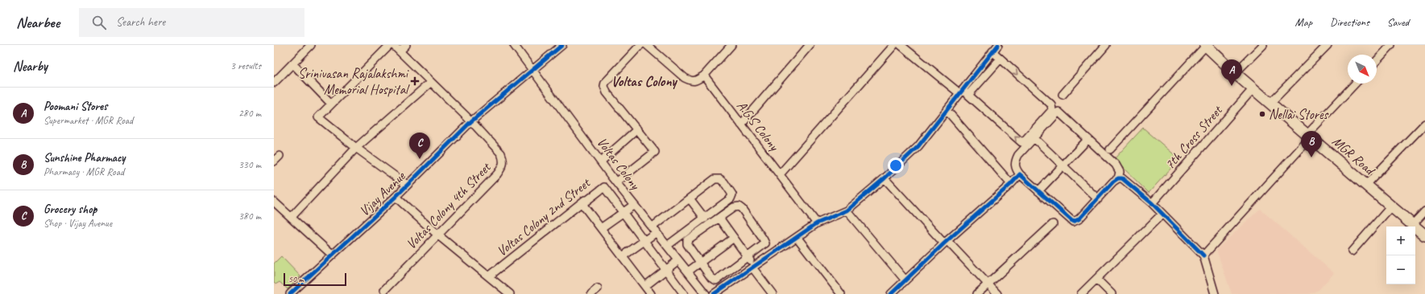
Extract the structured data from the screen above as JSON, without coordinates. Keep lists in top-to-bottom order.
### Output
{
  "streets": {
    "street": [
      "A.G.S Colony",
      "7th Cross Street",
      "MGR Road",
      "Voltas Colony",
      "Vijay Avenue",
      "Voltas Colony 4th Street",
      "Voltas Colony 2nd Street"
    ]
  },
  "crossings": [
    ["7th Cross Street", "MGR Road"],
    ["Voltas Colony", "Vijay Avenue"],
    ["Voltas Colony", "Voltas Colony 2nd Street"],
    ["Vijay Avenue", "Voltas Colony 4th Street"]
  ],
  "districts": ["Voltas Colony"],
  "places": {
    "health": ["Srinivasan Rajalakshmi Memorial Hospital"],
    "other": ["Nellai Stores"]
  },
  "scale_bar": "50 m",
  "north": "bottom right",
  "page": {
    "header": "Nearbee",
    "search": "Search here",
    "nav": ["Map", "Directions", "Saved"],
    "heading": ["Nearby", "3 results"],
    "pins": ["A", "B", "C"],
    "list": [
      {
        "mark": "A",
        "name": "Poomani Stores",
        "note": "Supermarket · MGR Road",
        "value": "280 m"
      },
      {
        "mark": "B",
        "name": "Sunshine Pharmacy",
        "note": "Pharmacy · MGR Road",
        "value": "330 m"
      },
      {
        "mark": "C",
        "name": "Grocery shop",
        "note": "Shop · Vijay Avenue",
        "value": "380 m"
      }
    ],
    "map_buttons": ["+", "−"],
    "scale": "50 m"
  }
}
